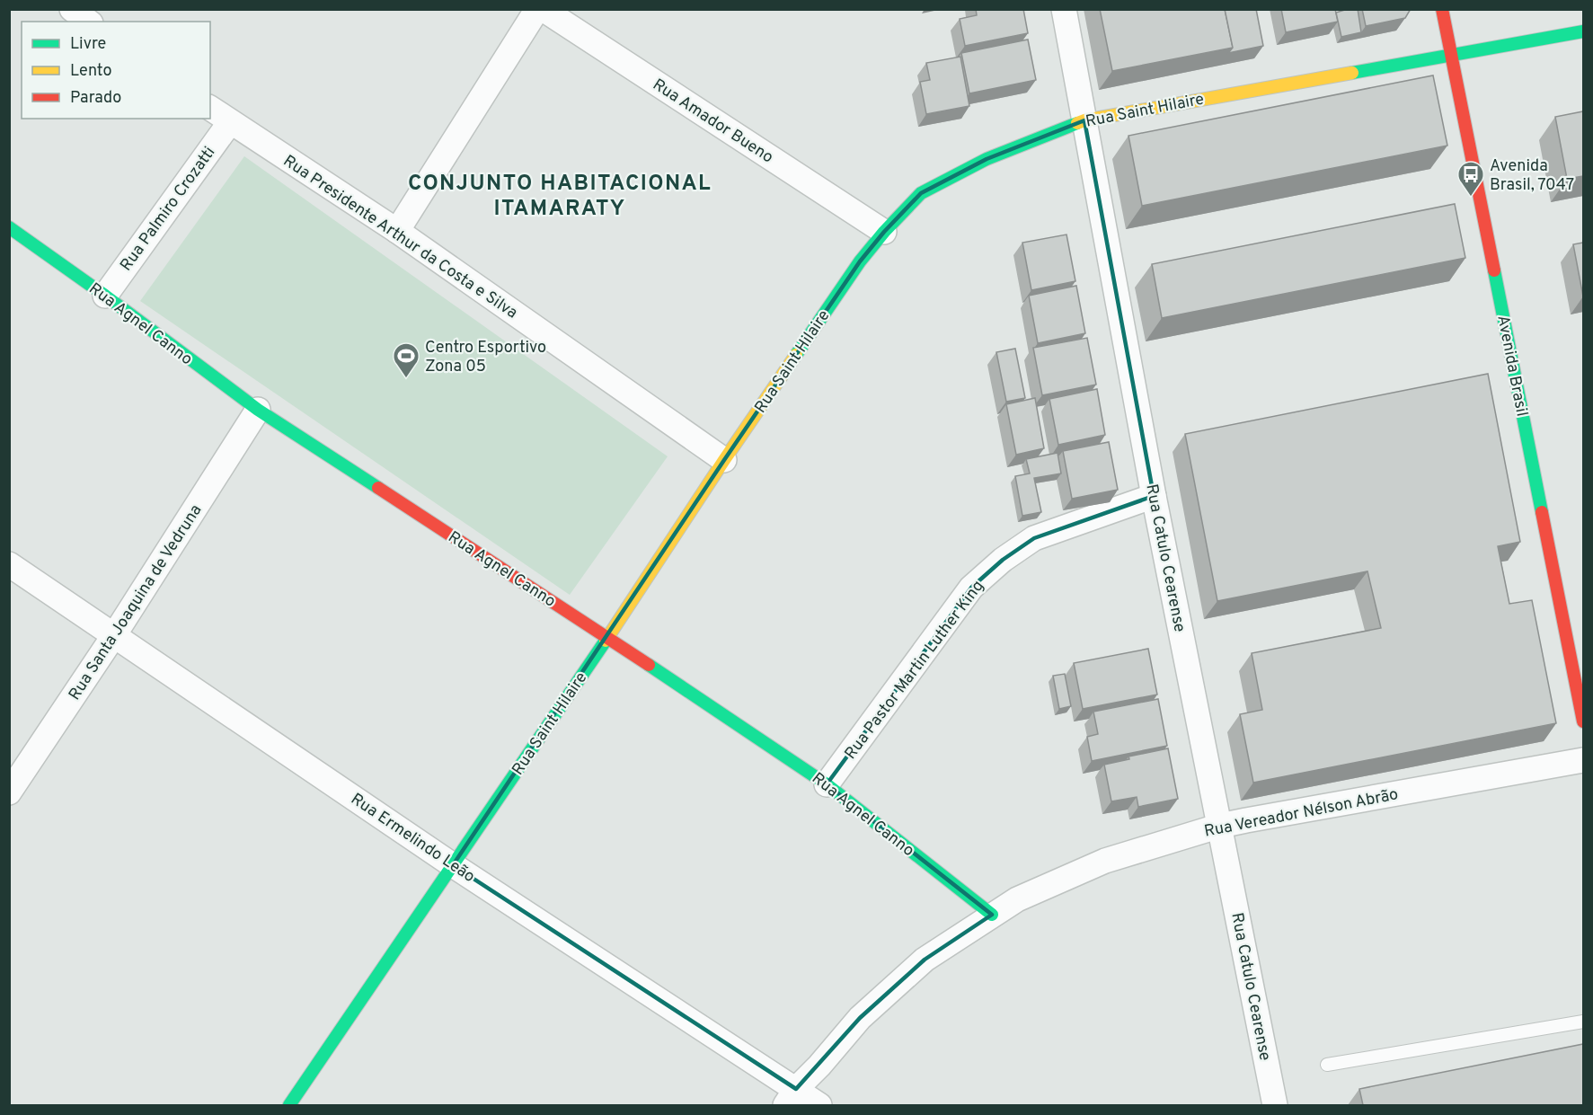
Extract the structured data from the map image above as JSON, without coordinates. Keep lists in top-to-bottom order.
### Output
{
  "streets": {
    "street": [
      "Rua Saint Hilaire",
      "Rua Amador Bueno",
      "Rua Palmiro Crozatti",
      "Rua Presidente Arthur da Costa e Silva",
      "Rua Agnel Canno",
      "Avenida Brasil",
      "Rua Catulo Cearense",
      "Rua Santa Joaquina de Vedruna",
      "Rua Pastor Martin Luther King",
      "Rua Vereador Nélson Abrão",
      "Rua Ermelindo Leão"
    ]
  },
  "crossings": [
    ["Rua Saint Hilaire", "Rua Amador Bueno"],
    ["Rua Saint Hilaire", "Rua Presidente Arthur da Costa e Silva"],
    ["Rua Saint Hilaire", "Rua Agnel Canno"],
    ["Rua Saint Hilaire", "Avenida Brasil"],
    ["Rua Saint Hilaire", "Rua Catulo Cearense"],
    ["Rua Saint Hilaire", "Rua Ermelindo Leão"],
    ["Rua Palmiro Crozatti", "Rua Presidente Arthur da Costa e Silva"],
    ["Rua Palmiro Crozatti", "Rua Agnel Canno"],
    ["Rua Agnel Canno", "Rua Santa Joaquina de Vedruna"],
    ["Rua Agnel Canno", "Rua Pastor Martin Luther King"],
    ["Rua Agnel Canno", "Rua Vereador Nélson Abrão"],
    ["Rua Catulo Cearense", "Rua Pastor Martin Luther King"],
    ["Rua Catulo Cearense", "Rua Vereador Nélson Abrão"],
    ["Rua Santa Joaquina de Vedruna", "Rua Ermelindo Leão"],
    ["Rua Vereador Nélson Abrão", "Rua Ermelindo Leão"]
  ],
  "districts": ["CONJUNTO HABITACIONAL ITAMARATY"],
  "places": {
    "bus stop": ["Avenida Brasil, 7047"],
    "sports": ["Centro Esportivo Zona 05"]
  },
  "legend": ["Livre", "Lento", "Parado"]
}
